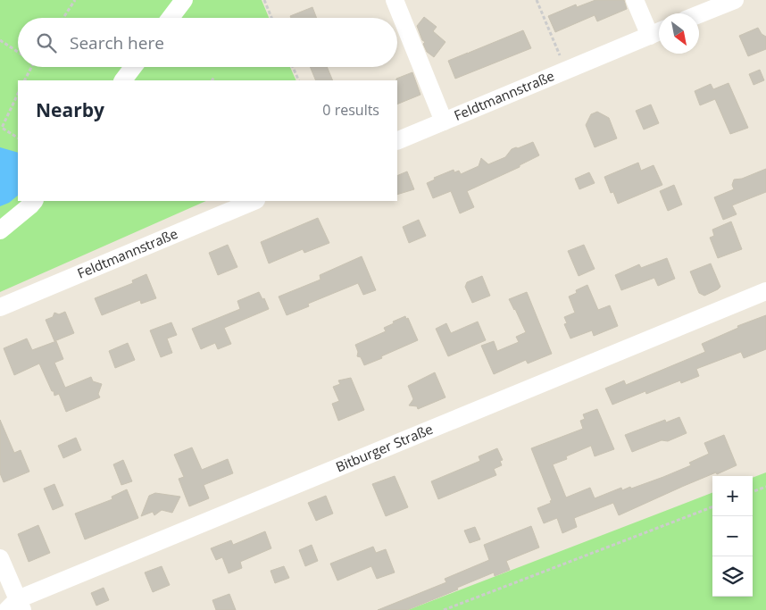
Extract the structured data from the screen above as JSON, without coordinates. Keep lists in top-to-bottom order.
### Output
{
  "streets": {
    "street": ["Feldtmannstraße", "Bitburger Straße"]
  },
  "north": "bottom right",
  "page": {
    "search": "Search here",
    "heading": ["Nearby", "0 results"],
    "map_buttons": ["+", "−"]
  }
}
